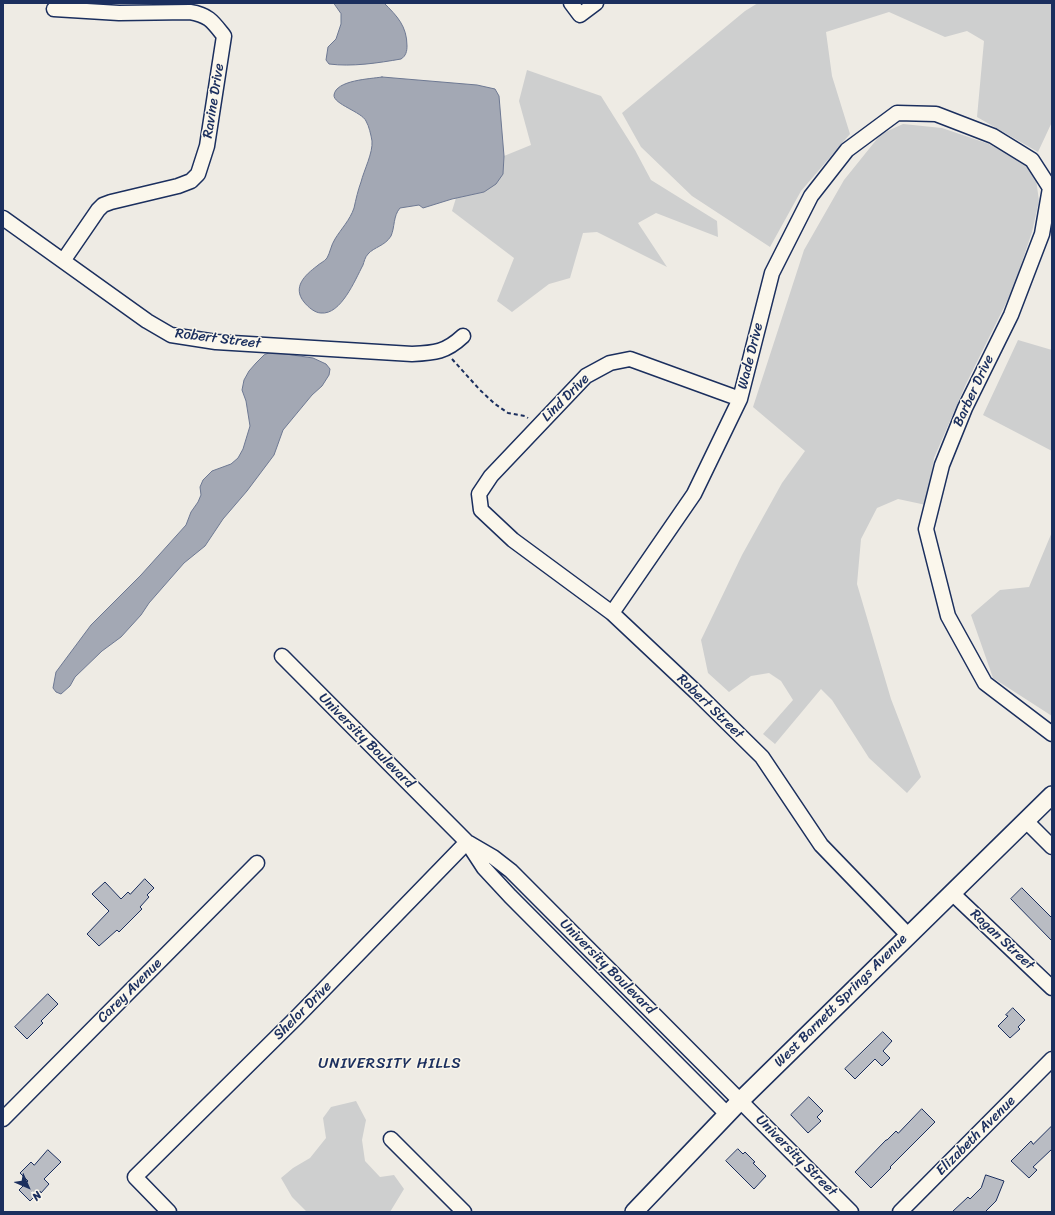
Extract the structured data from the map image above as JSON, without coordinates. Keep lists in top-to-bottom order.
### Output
{
  "streets": {
    "street": [
      "Ravine Drive",
      "Robert Street",
      "Wade Drive",
      "Barber Drive",
      "Lind Drive",
      "University Boulevard",
      "Ragan Street",
      "Carey Avenue",
      "West Barnett Springs Avenue",
      "Shelor Drive",
      "Elizabeth Avenue",
      "University Street"
    ]
  },
  "crossings": [
    ["Ravine Drive", "Robert Street"],
    ["Robert Street", "Wade Drive"],
    ["Robert Street", "Lind Drive"],
    ["Robert Street", "West Barnett Springs Avenue"],
    ["Wade Drive", "Barber Drive"],
    ["Wade Drive", "Lind Drive"],
    ["University Boulevard", "West Barnett Springs Avenue"],
    ["University Boulevard", "Shelor Drive"],
    ["University Boulevard", "University Street"],
    ["Ragan Street", "West Barnett Springs Avenue"],
    ["West Barnett Springs Avenue", "University Street"]
  ],
  "districts": ["UNIVERSITY HILLS"],
  "north": "bottom right"
}
